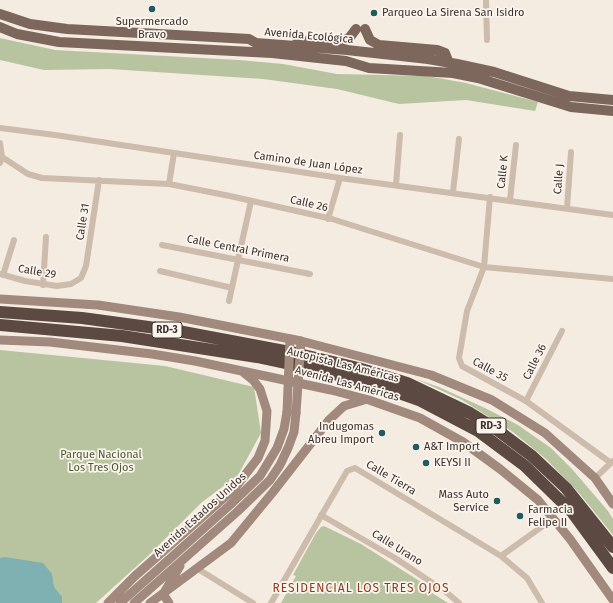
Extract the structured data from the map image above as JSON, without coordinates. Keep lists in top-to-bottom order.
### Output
{
  "streets": {
    "highway": ["RD-3", "Autopista Las Américas"],
    "main road": ["Avenida Ecológica"],
    "street": [
      "Camino de Juan López",
      "Calle K",
      "Calle J",
      "Calle 26",
      "Calle 31",
      "Calle Central Primera",
      "Calle 29",
      "Calle 36",
      "Calle 35",
      "Avenida Las Américas",
      "Calle Tierra",
      "Avenida Estados Unidos",
      "Calle Urano"
    ]
  },
  "crossings": [
    ["Camino de Juan López", "Calle K"],
    ["Camino de Juan López", "Calle J"],
    ["Camino de Juan López", "Calle 35"],
    ["Calle 26", "Calle 31"],
    ["Calle 26", "Calle 35"],
    ["Calle 31", "Calle 29"],
    ["Calle 36", "Calle 35"],
    ["Calle Tierra", "Calle Urano"]
  ],
  "districts": ["RESIDENCIAL LOS TRES OJOS"],
  "parks": ["Parque Nacional Los Tres Ojos"],
  "places": [
    "Supermercado Bravo",
    "Parqueo La Sirena San Isidro",
    "Indugomas Abreu Import",
    "A&T Import",
    "KEYSI II",
    "Mass Auto Service",
    "Farmacia Felipe II"
  ]
}
